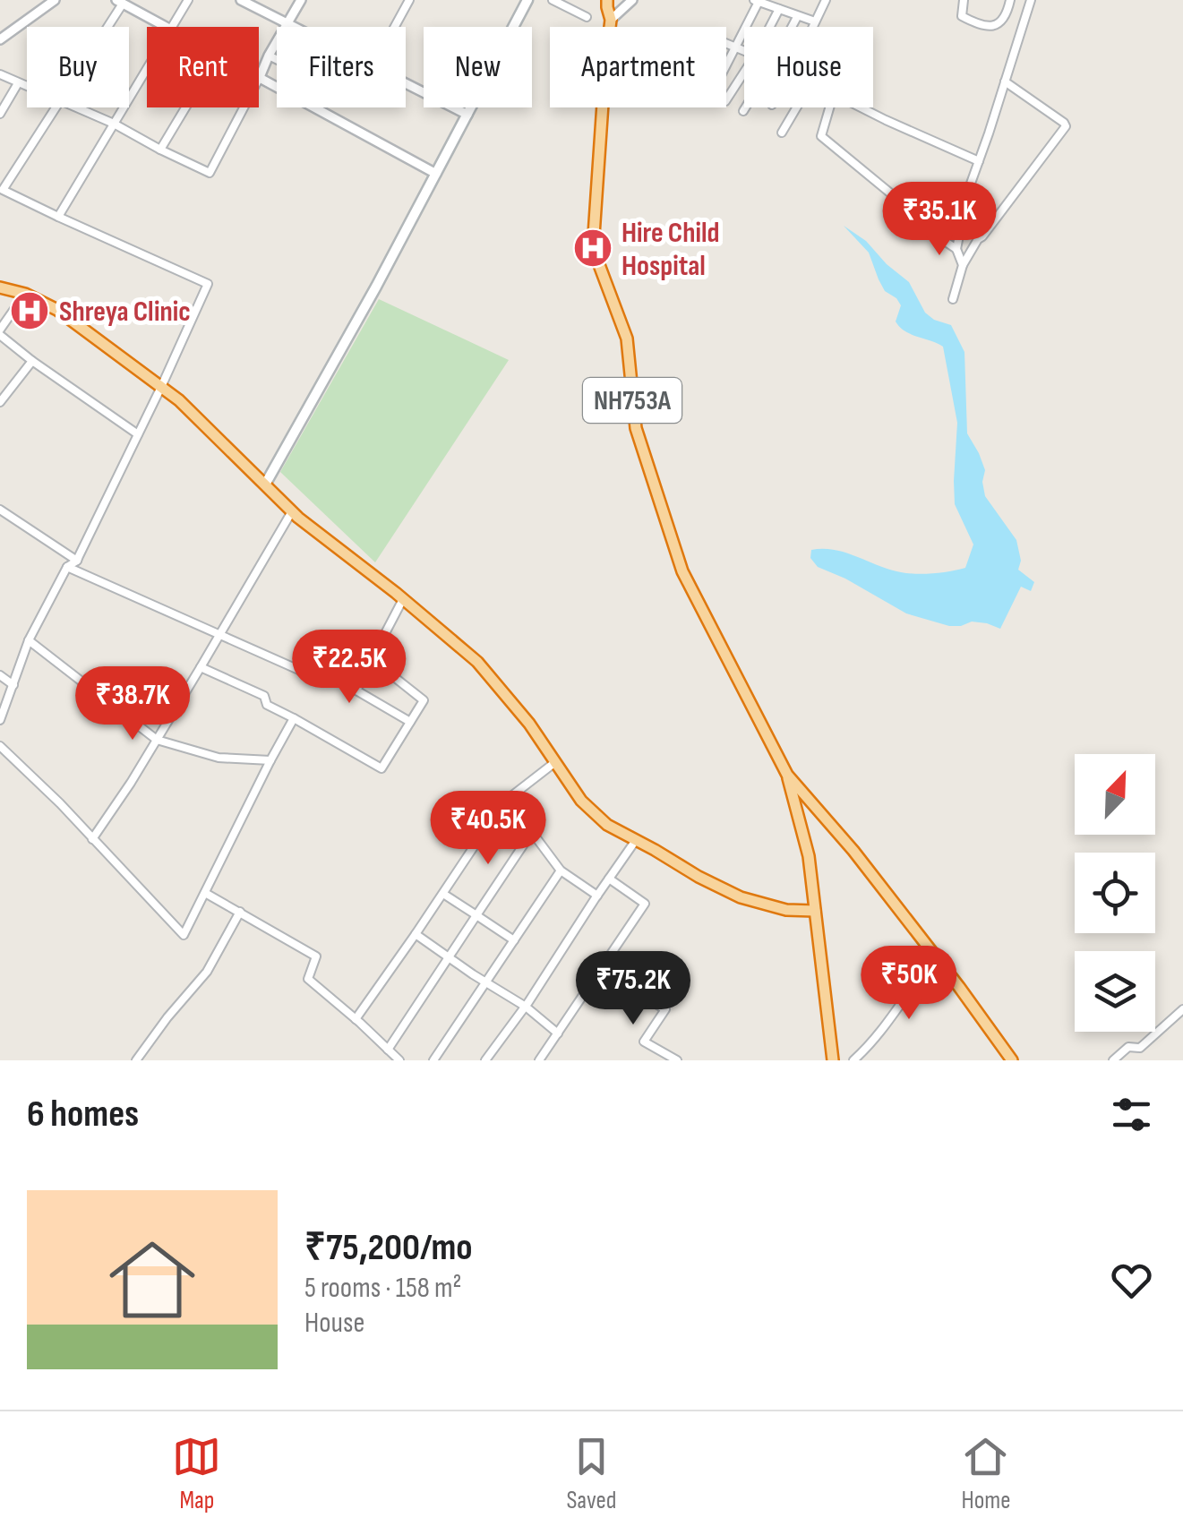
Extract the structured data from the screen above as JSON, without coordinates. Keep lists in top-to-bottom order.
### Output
{
  "streets": {
    "highway": ["NH753A"]
  },
  "places": {
    "hospital": ["Hire Child Hospital", "Shreya Clinic"]
  },
  "north": "top right",
  "page": {
    "chip": [
      "Buy",
      "Rent",
      "Filters",
      "New",
      "Apartment",
      "House"
    ],
    "price": [
      "₹35.1K",
      "₹22.5K",
      "₹38.7K",
      "₹40.5K",
      "₹50K",
      "₹75.2K"
    ],
    "heading": "6 homes",
    "list": [
      {
        "name": "₹75,200/mo",
        "note": "5 rooms · 158 m² · House"
      }
    ],
    "tabs": ["Map", "Saved", "Home"]
  }
}
